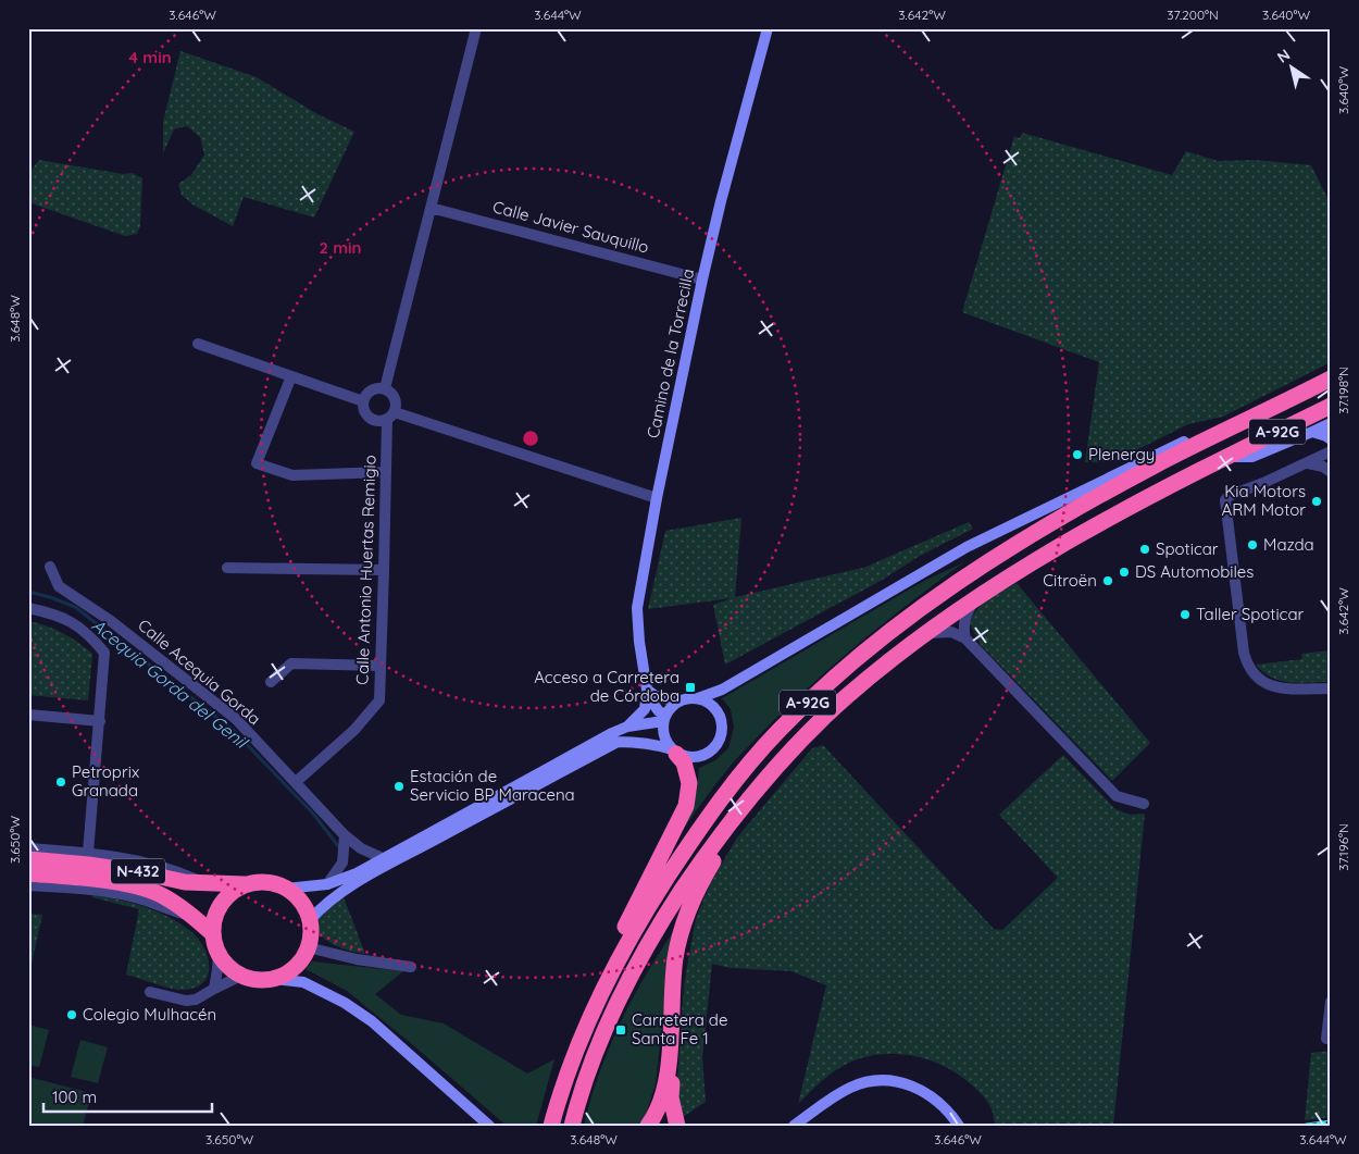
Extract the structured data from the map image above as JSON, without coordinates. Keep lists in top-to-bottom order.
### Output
{
  "streets": {
    "highway": ["A-92G", "N-432"],
    "street": [
      "Calle Javier Sauquillo",
      "Camino de la Torrecilla",
      "Calle Antonio Huertas Remigio",
      "Calle Acequia Gorda"
    ]
  },
  "crossings": [
    ["Calle Javier Sauquillo", "Camino de la Torrecilla"],
    ["Calle Antonio Huertas Remigio", "Calle Acequia Gorda"]
  ],
  "water": ["Acequia Gorda del Genil"],
  "places": {
    "other": [
      "Plenergy",
      "Kia Motors ARM Motor",
      "Mazda",
      "Spoticar",
      "DS Automobiles",
      "Citroën",
      "Taller Spoticar",
      "Petroprix Granada",
      "Estación de Servicio BP Maracena",
      "Colegio Mulhacén"
    ],
    "transit": ["Acceso a Carretera de Córdoba", "Carretera de Santa Fe 1"]
  },
  "scale_bar": "100 m",
  "north": "top left",
  "coordinates": [
    "3.646°W",
    "3.644°W",
    "3.642°W",
    "37.200°N",
    "3.640°W",
    "3.648°W",
    "37.198°N",
    "3.650°W",
    "37.196°N"
  ],
  "rings": ["4 min", "2 min"]
}
